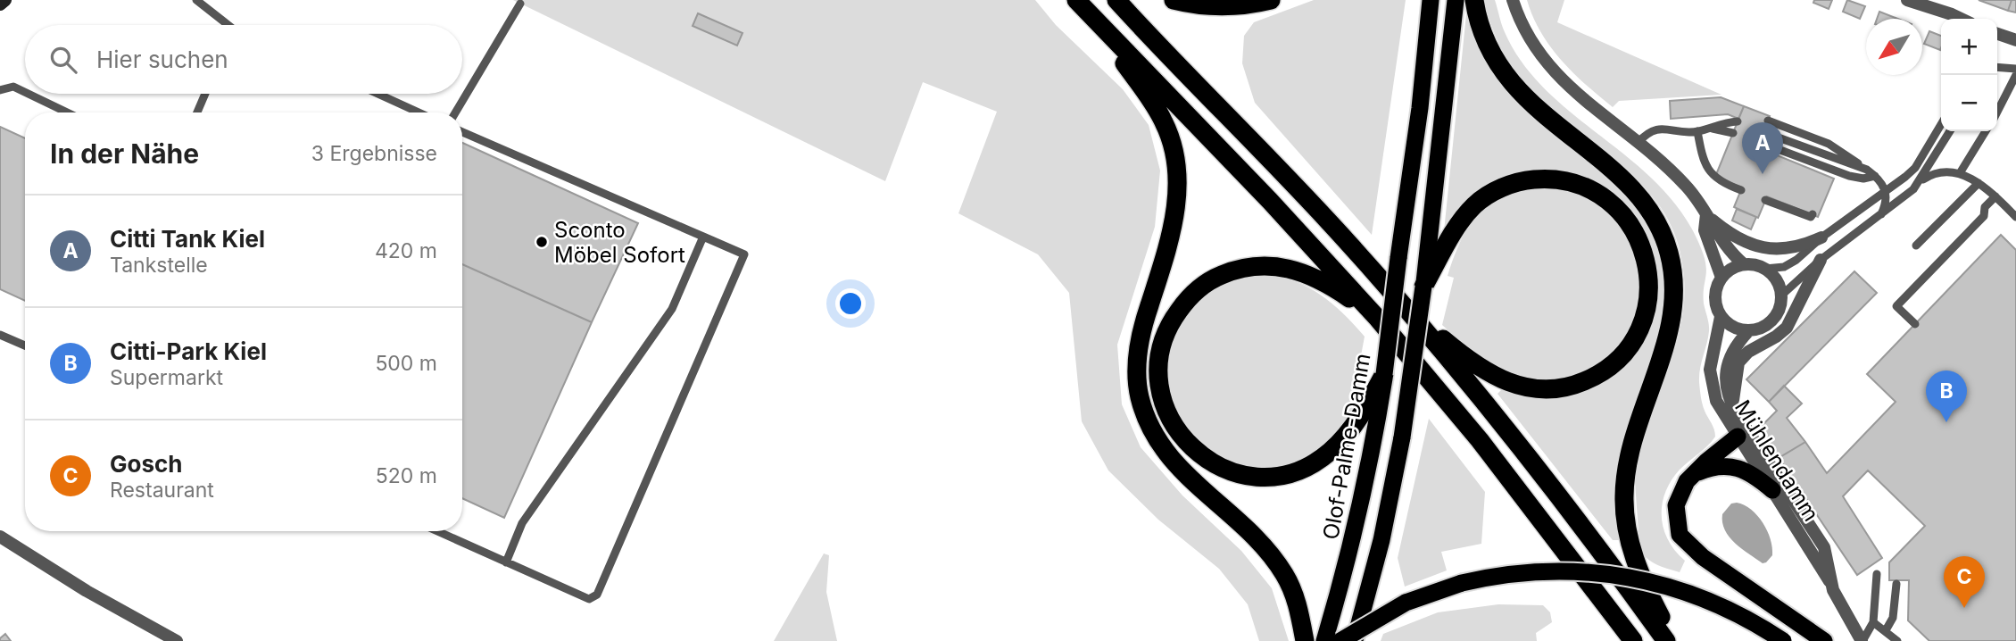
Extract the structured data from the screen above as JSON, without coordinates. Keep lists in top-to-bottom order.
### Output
{
  "streets": {
    "highway": ["Olof-Palme-Damm"],
    "street": ["Mühlendamm"]
  },
  "places": ["Sconto Möbel Sofort"],
  "north": "bottom left",
  "page": {
    "map_buttons": ["+", "−"],
    "search": "Hier suchen",
    "heading": ["In der Nähe", "3 Ergebnisse"],
    "pins": ["A", "B", "C"],
    "list": [
      {
        "mark": "A",
        "name": "Citti Tank Kiel",
        "note": "Tankstelle",
        "value": "420 m"
      },
      {
        "mark": "B",
        "name": "Citti-Park Kiel",
        "note": "Supermarkt",
        "value": "500 m"
      },
      {
        "mark": "C",
        "name": "Gosch",
        "note": "Restaurant",
        "value": "520 m"
      }
    ]
  }
}
